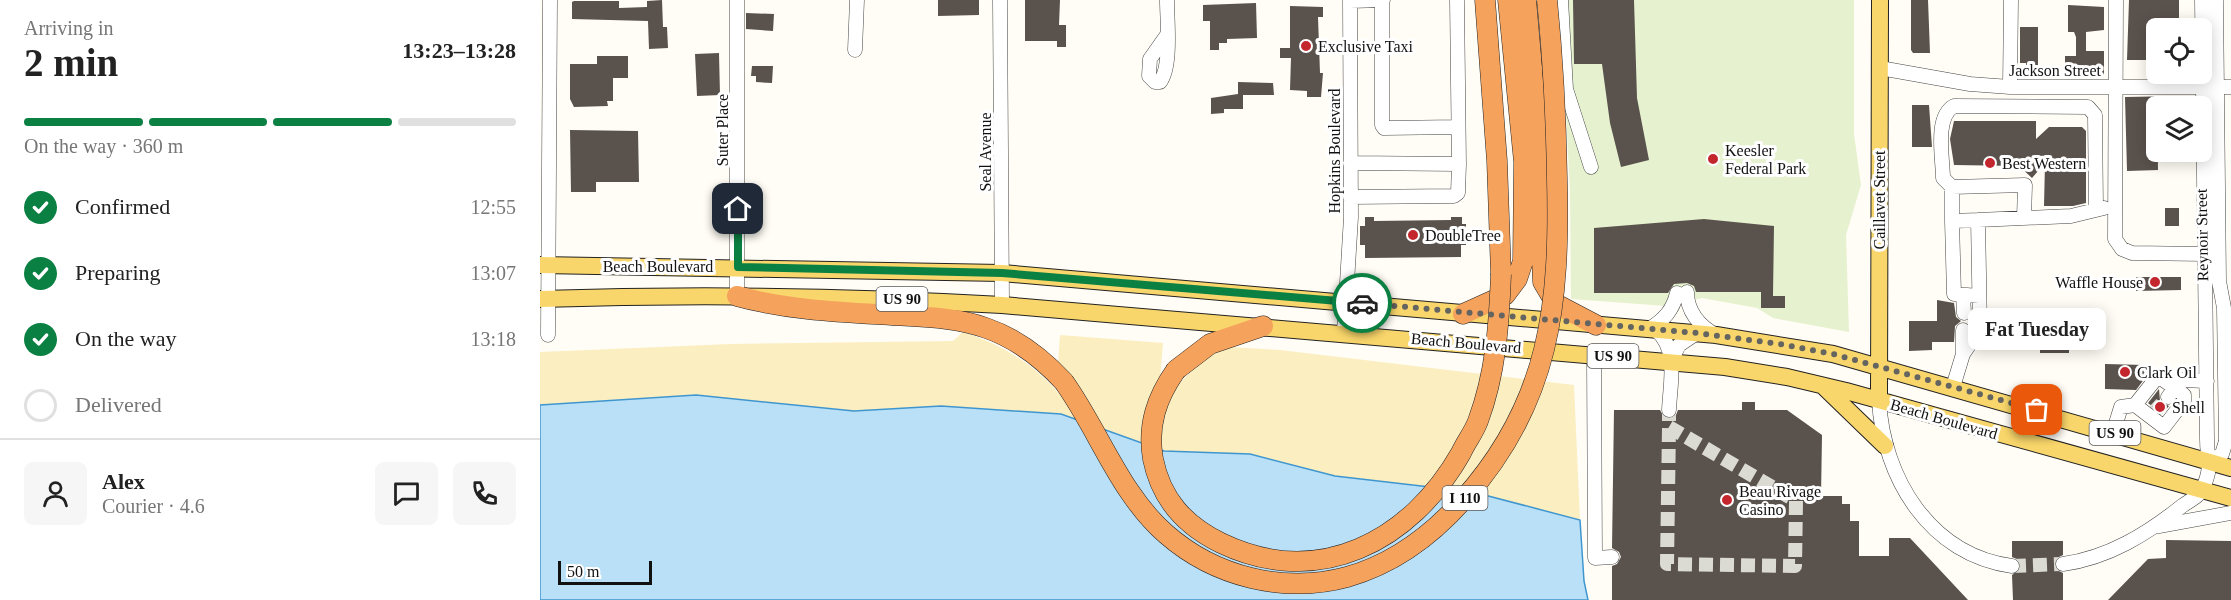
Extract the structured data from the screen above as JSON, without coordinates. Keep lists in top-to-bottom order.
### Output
{
  "streets": {
    "highway": ["I 110"],
    "main road": ["Caillavet Street", "Beach Boulevard", "US 90"],
    "street": [
      "Jackson Street",
      "Suter Place",
      "Hopkins Boulevard",
      "Seal Avenue",
      "Reynoir Street"
    ]
  },
  "crossings": [
    ["Jackson Street", "Caillavet Street"],
    ["Jackson Street", "Reynoir Street"],
    ["Suter Place", "Beach Boulevard"],
    ["Suter Place", "I 110"],
    ["Hopkins Boulevard", "Beach Boulevard"],
    ["Seal Avenue", "Beach Boulevard"],
    ["Caillavet Street", "Beach Boulevard"],
    ["Reynoir Street", "Beach Boulevard"],
    ["Beach Boulevard", "I 110"]
  ],
  "places": [
    "Exclusive Taxi",
    "Keesler Federal Park",
    "Best Western",
    "DoubleTree",
    "Waffle House",
    "Clark Oil",
    "Shell",
    "Fat Tuesday",
    "Beau Rivage Casino"
  ],
  "scale_bar": "50 m",
  "page": {
    "heading": ["2 min", "Arriving in", "13:23–13:28"],
    "panel": ["Alex", "Courier · 4.6"],
    "bar": "On the way · 360 m",
    "list": [
      ["Confirmed", "12:55"],
      ["Preparing", "13:07"],
      ["On the way", "13:18"],
      "Delivered"
    ],
    "bubble": "Fat Tuesday",
    "scale": "50 m"
  }
}
